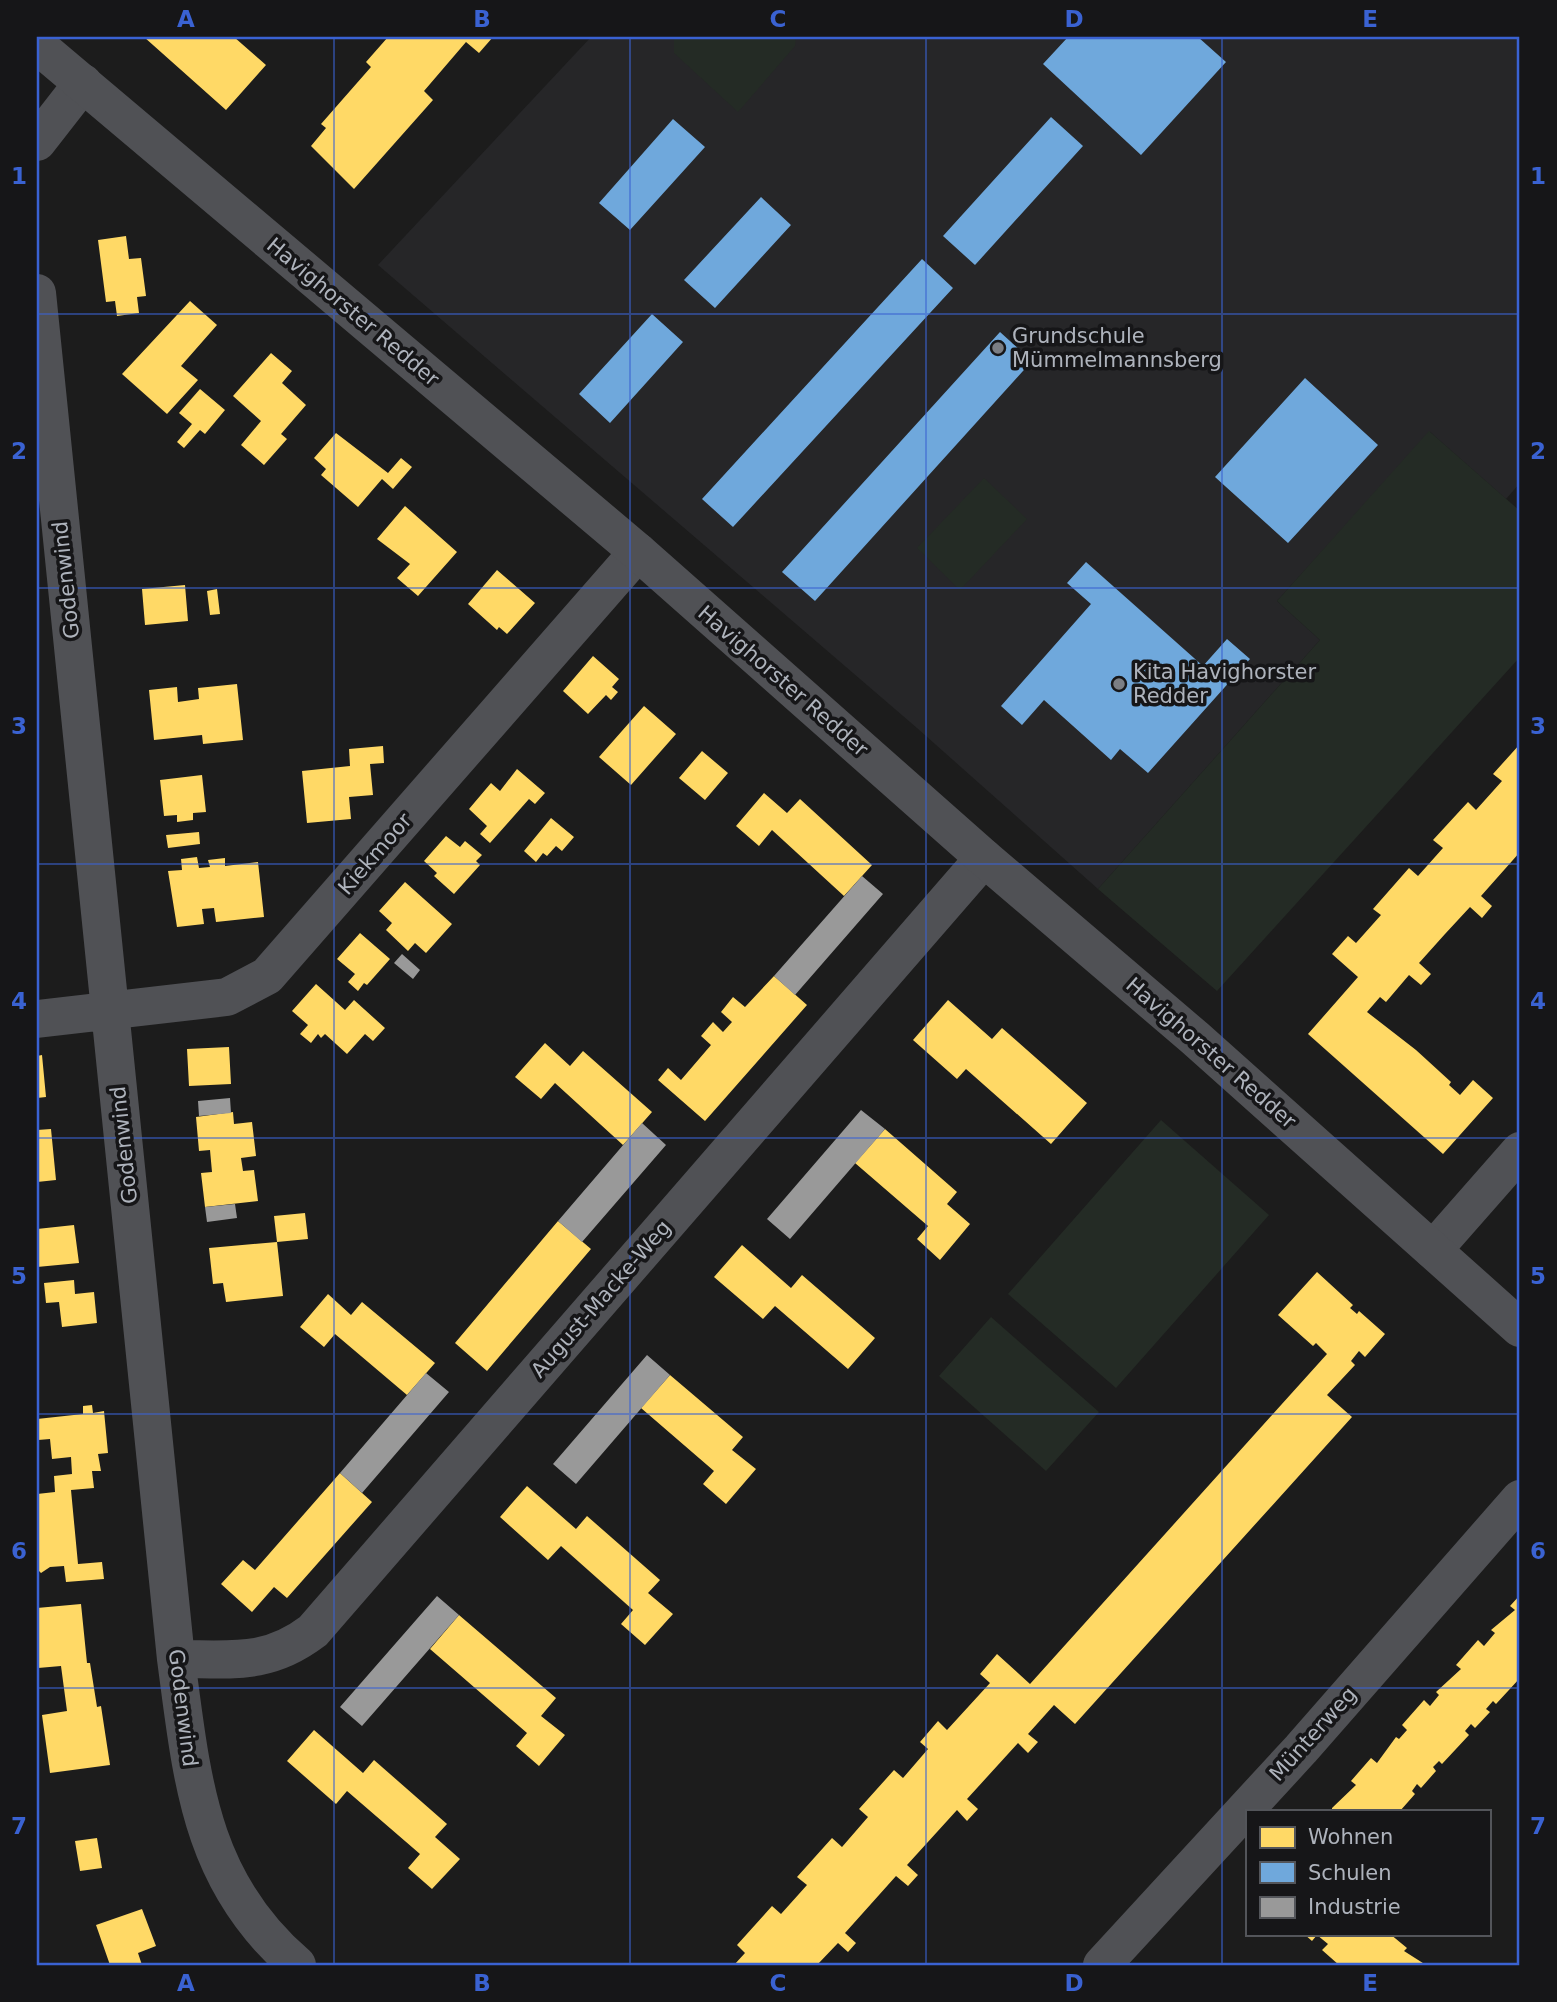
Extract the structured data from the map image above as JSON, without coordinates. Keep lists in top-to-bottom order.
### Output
{
  "streets": {
    "street": [
      "Havighorster Redder",
      "Godenwind",
      "Kiekmoor",
      "August-Macke-Weg",
      "Münterweg"
    ]
  },
  "crossings": [
    ["Havighorster Redder", "Kiekmoor"],
    ["Havighorster Redder", "August-Macke-Weg"],
    ["Godenwind", "Kiekmoor"],
    ["Godenwind", "August-Macke-Weg"]
  ],
  "places": ["Grundschule Mümmelmannsberg", "Kita Havighorster Redder"],
  "legend": ["Wohnen", "Schulen", "Industrie"],
  "grid": {
    "columns": [
      "A",
      "B",
      "C",
      "D",
      "E"
    ],
    "rows": [
      "1",
      "2",
      "3",
      "4",
      "5",
      "6",
      "7"
    ]
  }
}
